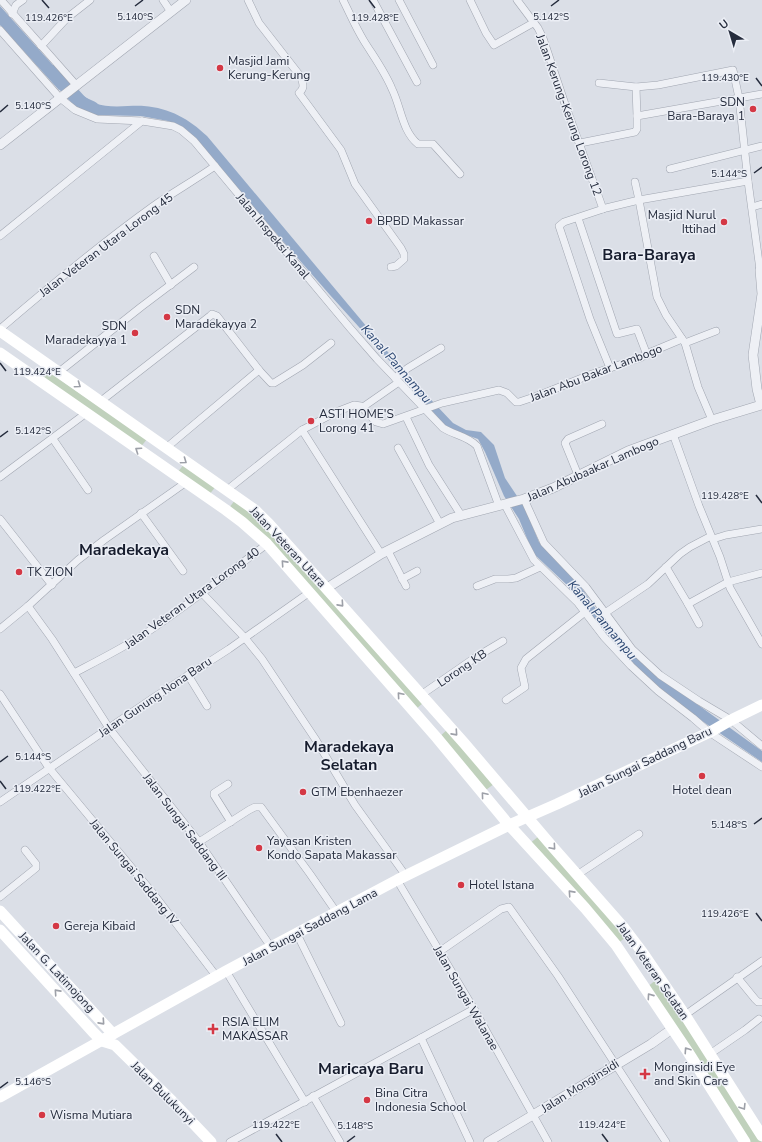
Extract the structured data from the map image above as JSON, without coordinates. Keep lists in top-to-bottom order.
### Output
{
  "streets": {
    "main road": [
      "Jalan Veteran Utara",
      "Jalan Sungai Saddang Baru",
      "Jalan Sungai Saddang Lama",
      "Jalan Veteran Selatan",
      "Jalan G. Latimojong",
      "Jalan Bulukunyi"
    ],
    "street": [
      "Jalan Kerung-Kerung Lorong 12",
      "Jalan Inspeksi Kanal",
      "Jalan Veteran Utara Lorong 45",
      "Jalan Abu Bakar Lambogo",
      "Jalan Abubaakar Lambogo",
      "Jalan Veteran Utara Lorong 40",
      "Lorong KB",
      "Jalan Gunung Nona Baru",
      "Jalan Sungai Saddang III",
      "Jalan Sungai Saddang IV",
      "Jalan Sungai Walanae",
      "Jalan Monginsidi"
    ]
  },
  "crossings": [
    ["Jalan Inspeksi Kanal", "Jalan Veteran Utara Lorong 45"],
    ["Jalan Inspeksi Kanal", "Jalan Abu Bakar Lambogo"],
    ["Jalan Inspeksi Kanal", "Jalan Abubaakar Lambogo"],
    ["Jalan Inspeksi Kanal", "Jalan Sungai Saddang Baru"],
    ["Jalan Veteran Utara Lorong 45", "Jalan Veteran Utara"],
    ["Jalan Abubaakar Lambogo", "Jalan Veteran Utara"],
    ["Jalan Veteran Utara", "Jalan Veteran Utara Lorong 40"],
    ["Jalan Veteran Utara", "Lorong KB"],
    ["Jalan Veteran Utara", "Jalan Gunung Nona Baru"],
    ["Jalan Veteran Utara", "Jalan Sungai Saddang Baru"],
    ["Jalan Veteran Utara", "Jalan Sungai Saddang Lama"],
    ["Jalan Veteran Utara", "Jalan Veteran Selatan"],
    ["Jalan Veteran Utara Lorong 40", "Jalan Sungai Saddang III"],
    ["Jalan Veteran Utara Lorong 40", "Jalan Sungai Walanae"],
    ["Jalan Gunung Nona Baru", "Jalan Sungai Saddang III"],
    ["Jalan Gunung Nona Baru", "Jalan Sungai Saddang IV"],
    ["Jalan Gunung Nona Baru", "Jalan Sungai Walanae"],
    ["Jalan Sungai Saddang Baru", "Jalan Sungai Saddang Lama"],
    ["Jalan Sungai Saddang Baru", "Jalan Veteran Selatan"],
    ["Jalan Sungai Saddang III", "Jalan Sungai Saddang Lama"],
    ["Jalan Sungai Saddang IV", "Jalan Sungai Saddang Lama"],
    ["Jalan Sungai Saddang Lama", "Jalan Veteran Selatan"],
    ["Jalan Sungai Saddang Lama", "Jalan G. Latimojong"],
    ["Jalan Sungai Saddang Lama", "Jalan Sungai Walanae"],
    ["Jalan Sungai Saddang Lama", "Jalan Bulukunyi"],
    ["Jalan Veteran Selatan", "Jalan Monginsidi"],
    ["Jalan Sungai Walanae", "Jalan Monginsidi"]
  ],
  "districts": [
    "Bara-Baraya",
    "Maradekaya",
    "Maradekaya Selatan",
    "Maricaya Baru"
  ],
  "water": ["Kanal Pannampu"],
  "places": {
    "other": [
      "Masjid Jami Kerung-Kerung",
      "SDN Bara-Baraya 1",
      "BPBD Makassar",
      "Masjid Nurul Ittihad",
      "SDN Maradekayya 2",
      "SDN Maradekayya 1",
      "ASTI HOME'S Lorong 41",
      "TK ZION",
      "Hotel dean",
      "GTM Ebenhaezer",
      "Yayasan Kristen Kondo Sapata Makassar",
      "Hotel Istana",
      "Gereja Kibaid",
      "Bina Citra Indonesia School",
      "Wisma Mutiara"
    ],
    "health": ["RSIA ELIM MAKASSAR", "Monginsidi Eye and Skin Care"]
  },
  "north": "top left",
  "coordinates": [
    "5.140°S",
    "5.142°S",
    "119.426°E",
    "119.428°E",
    "119.430°E",
    "5.144°S",
    "119.424°E",
    "119.422°E",
    "5.148°S",
    "5.146°S"
  ]
}
